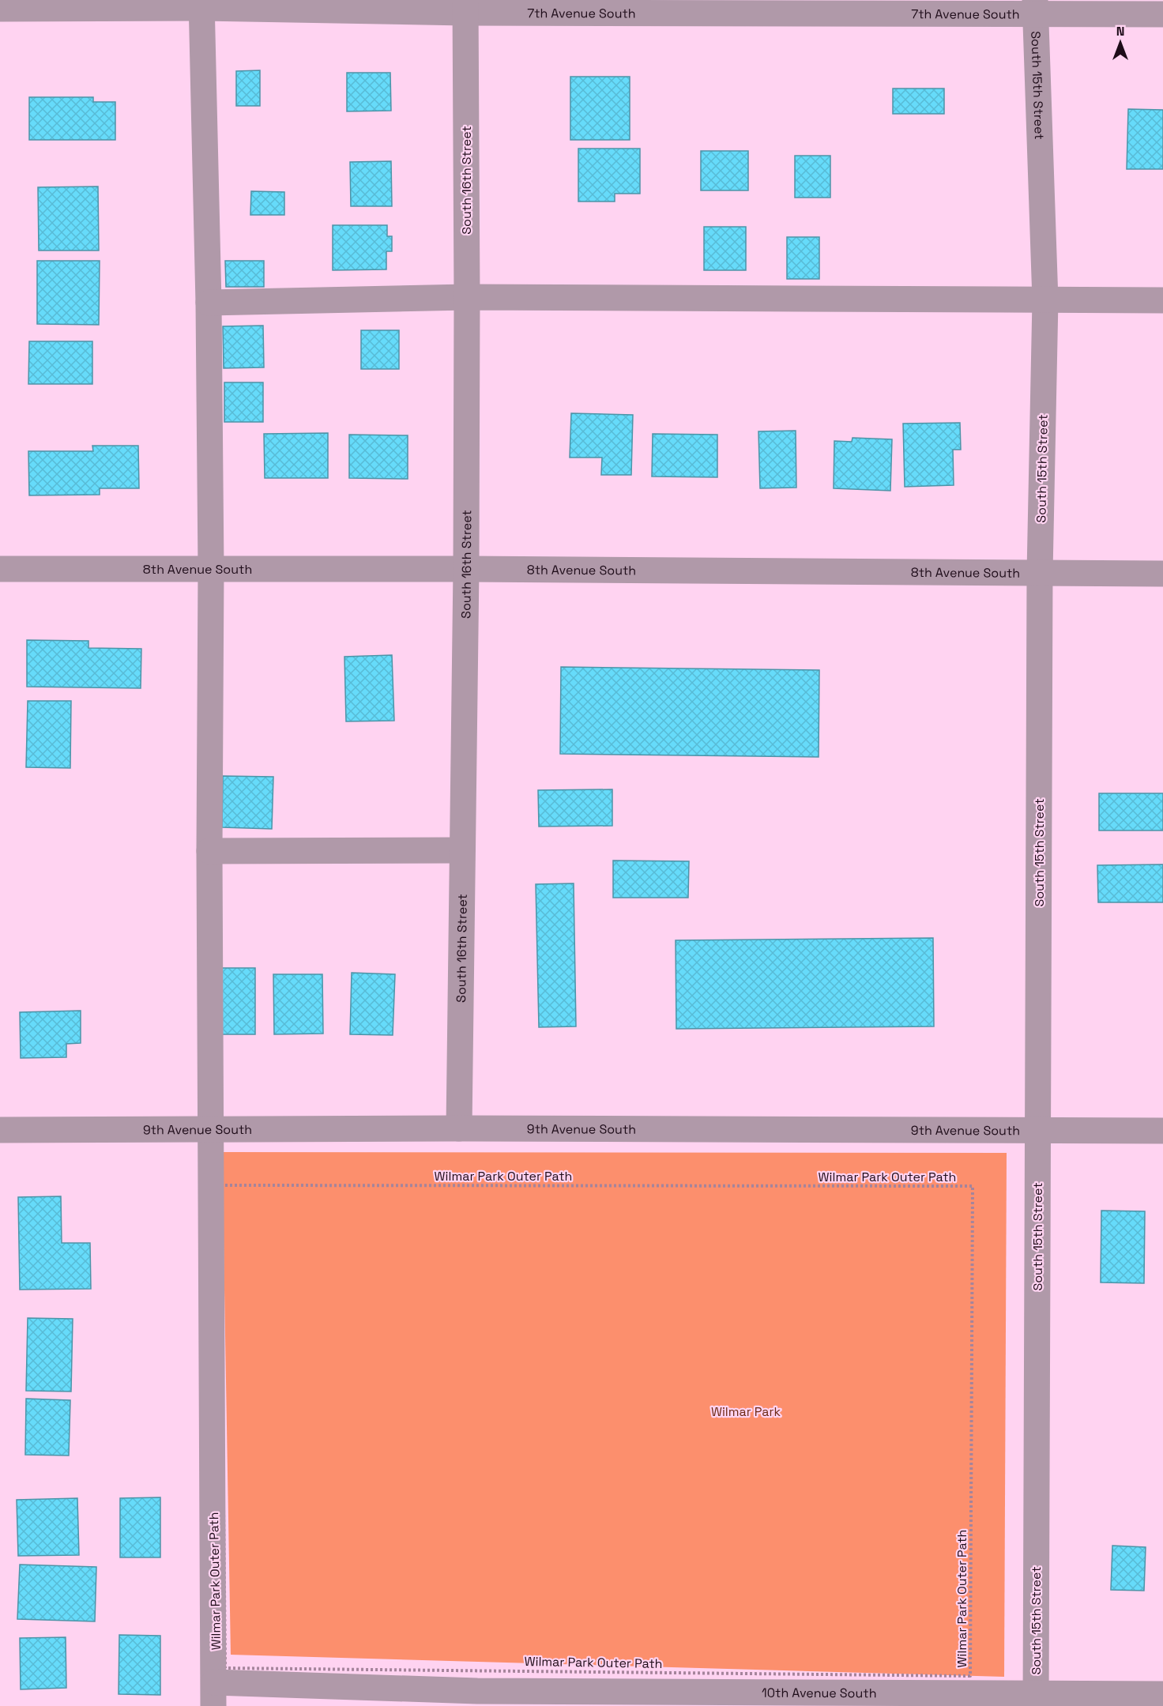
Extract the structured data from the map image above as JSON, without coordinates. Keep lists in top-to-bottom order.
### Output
{
  "streets": {
    "street": [
      "7th Avenue South",
      "South 15th Street",
      "South 16th Street",
      "8th Avenue South",
      "9th Avenue South",
      "10th Avenue South"
    ],
    "path": ["Wilmar Park Outer Path"]
  },
  "crossings": [
    ["7th Avenue South", "South 15th Street"],
    ["7th Avenue South", "South 16th Street"],
    ["South 15th Street", "8th Avenue South"],
    ["South 15th Street", "9th Avenue South"],
    ["South 15th Street", "10th Avenue South"],
    ["South 16th Street", "8th Avenue South"],
    ["South 16th Street", "9th Avenue South"]
  ],
  "parks": ["Wilmar Park"],
  "north": "top"
}
